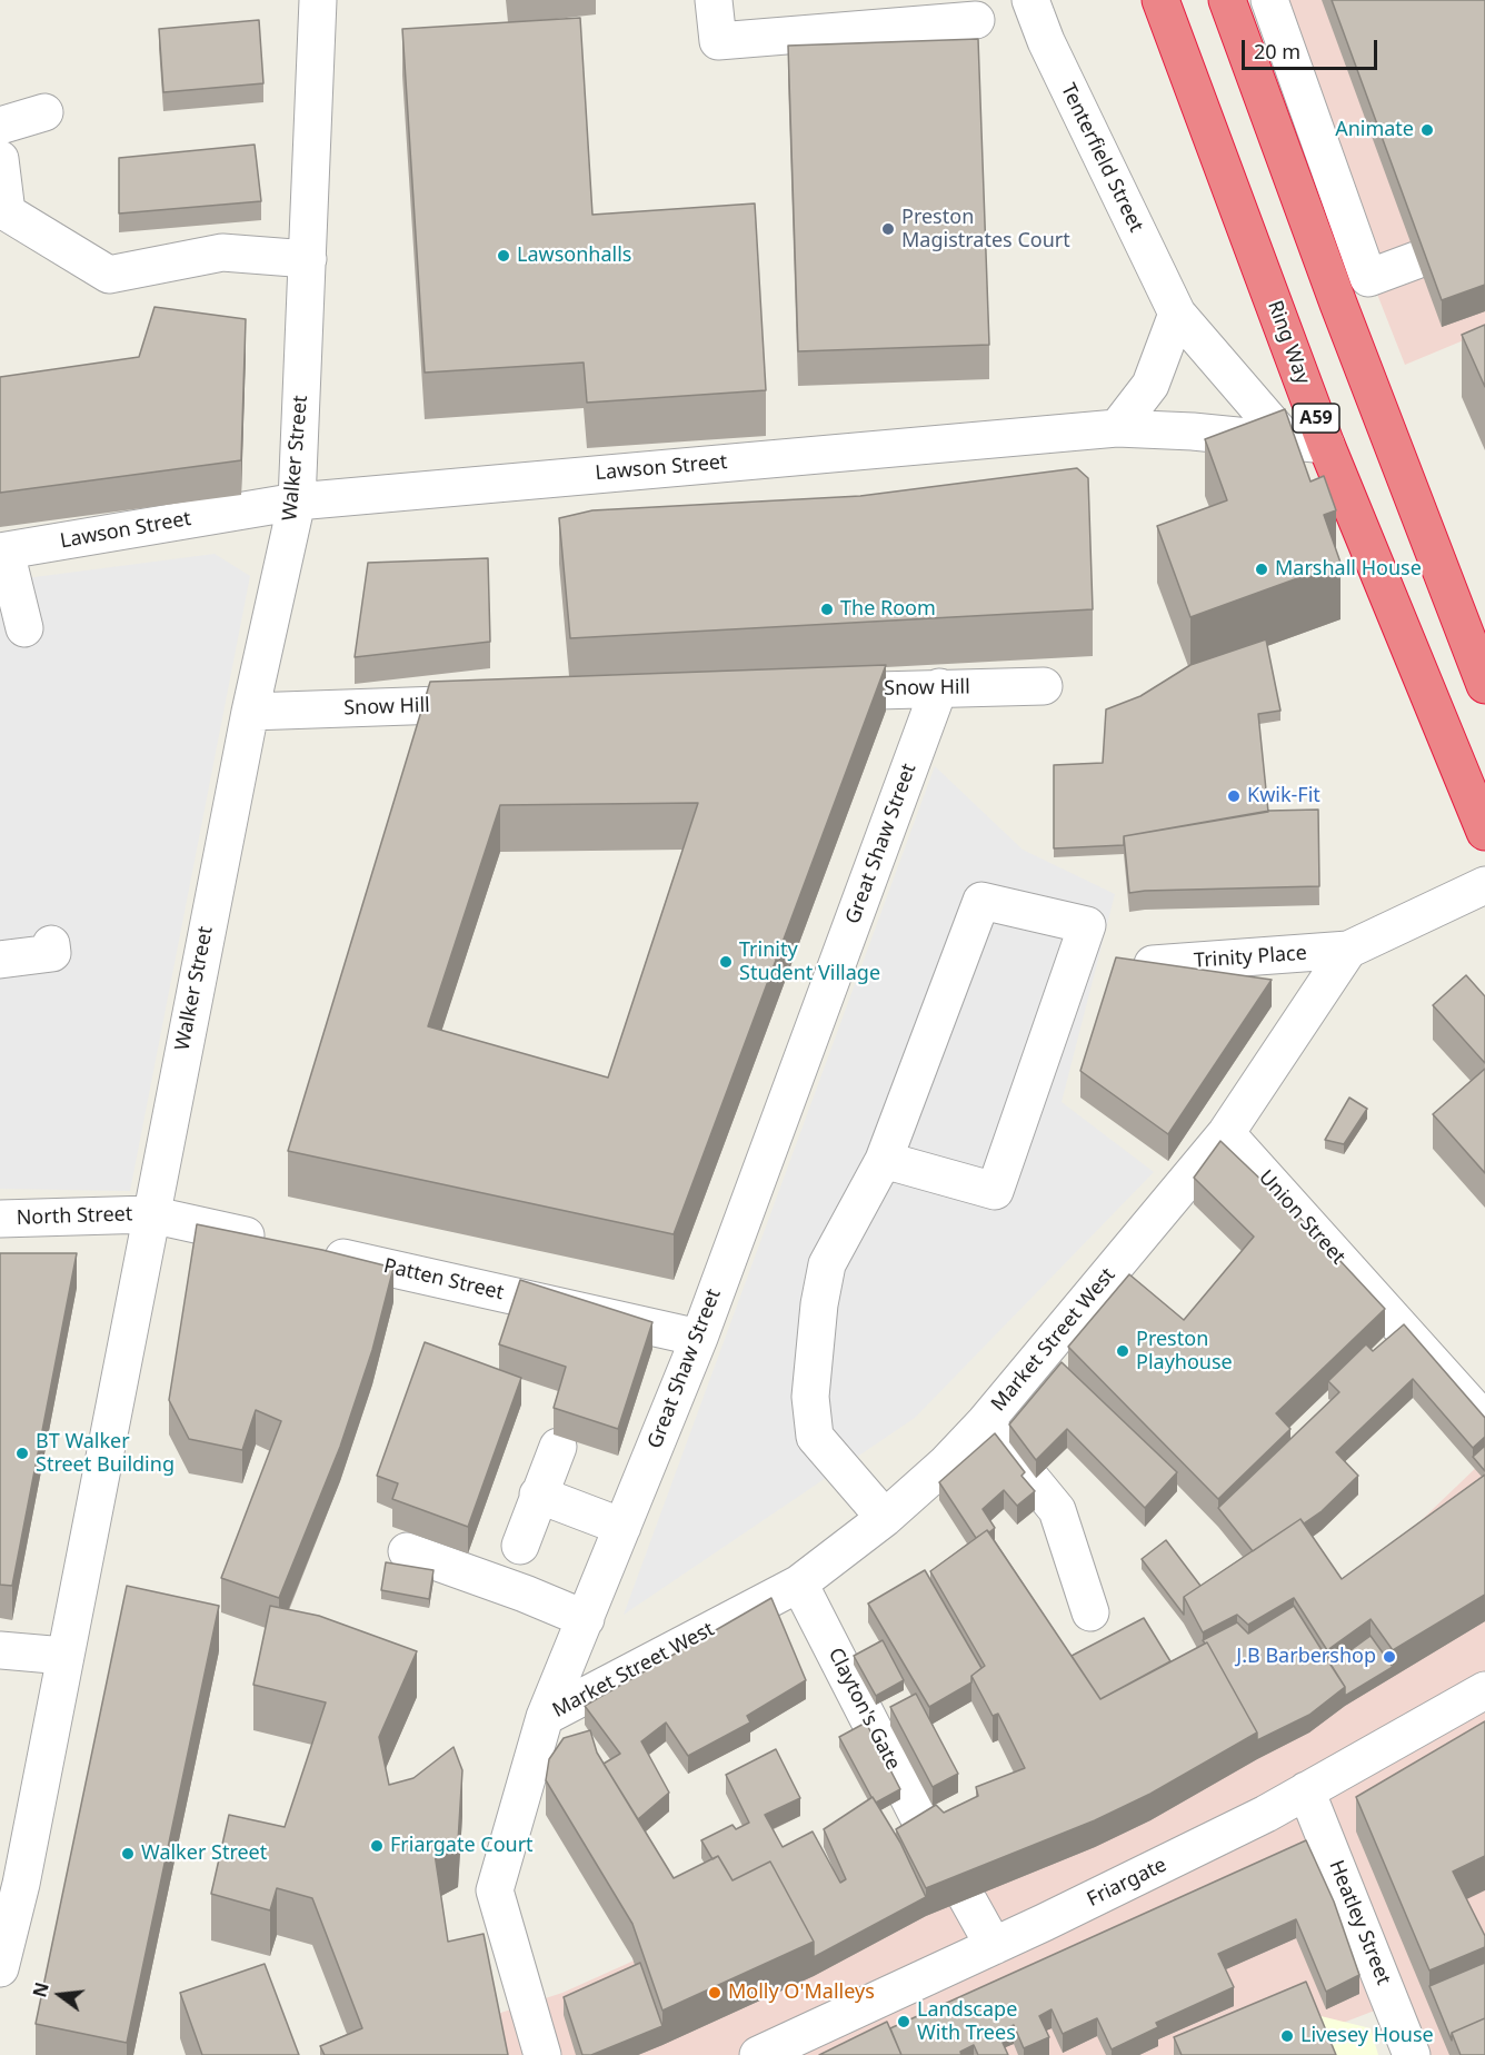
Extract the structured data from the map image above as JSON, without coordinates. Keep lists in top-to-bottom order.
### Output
{
  "streets": {
    "highway": ["Ring Way", "A59"],
    "street": [
      "Tenterfield Street",
      "Walker Street",
      "Lawson Street",
      "Snow Hill",
      "Great Shaw Street",
      "Trinity Place",
      "North Street",
      "Union Street",
      "Patten Street",
      "Market Street West",
      "Clayton's Gate",
      "Friargate",
      "Heatley Street"
    ]
  },
  "crossings": [
    ["Tenterfield Street", "Lawson Street"],
    ["Ring Way", "Lawson Street"],
    ["Walker Street", "Lawson Street"],
    ["Walker Street", "Snow Hill"],
    ["Walker Street", "North Street"],
    ["Snow Hill", "Great Shaw Street"],
    ["Great Shaw Street", "Patten Street"],
    ["Great Shaw Street", "Market Street West"],
    ["Trinity Place", "Market Street West"],
    ["Union Street", "Market Street West"],
    ["Market Street West", "Clayton's Gate"],
    ["Friargate", "Heatley Street"]
  ],
  "places": [
    "Animate",
    "Preston Magistrates Court",
    "Lawsonhalls",
    "Marshall House",
    "The Room",
    "Kwik-Fit",
    "Trinity Student Village",
    "Preston Playhouse",
    "BT Walker Street Building",
    "J.B Barbershop",
    "Friargate Court",
    "Walker Street",
    "Molly O'Malleys",
    "Landscape With Trees",
    "Livesey House"
  ],
  "scale_bar": "20 m",
  "north": "left"
}
